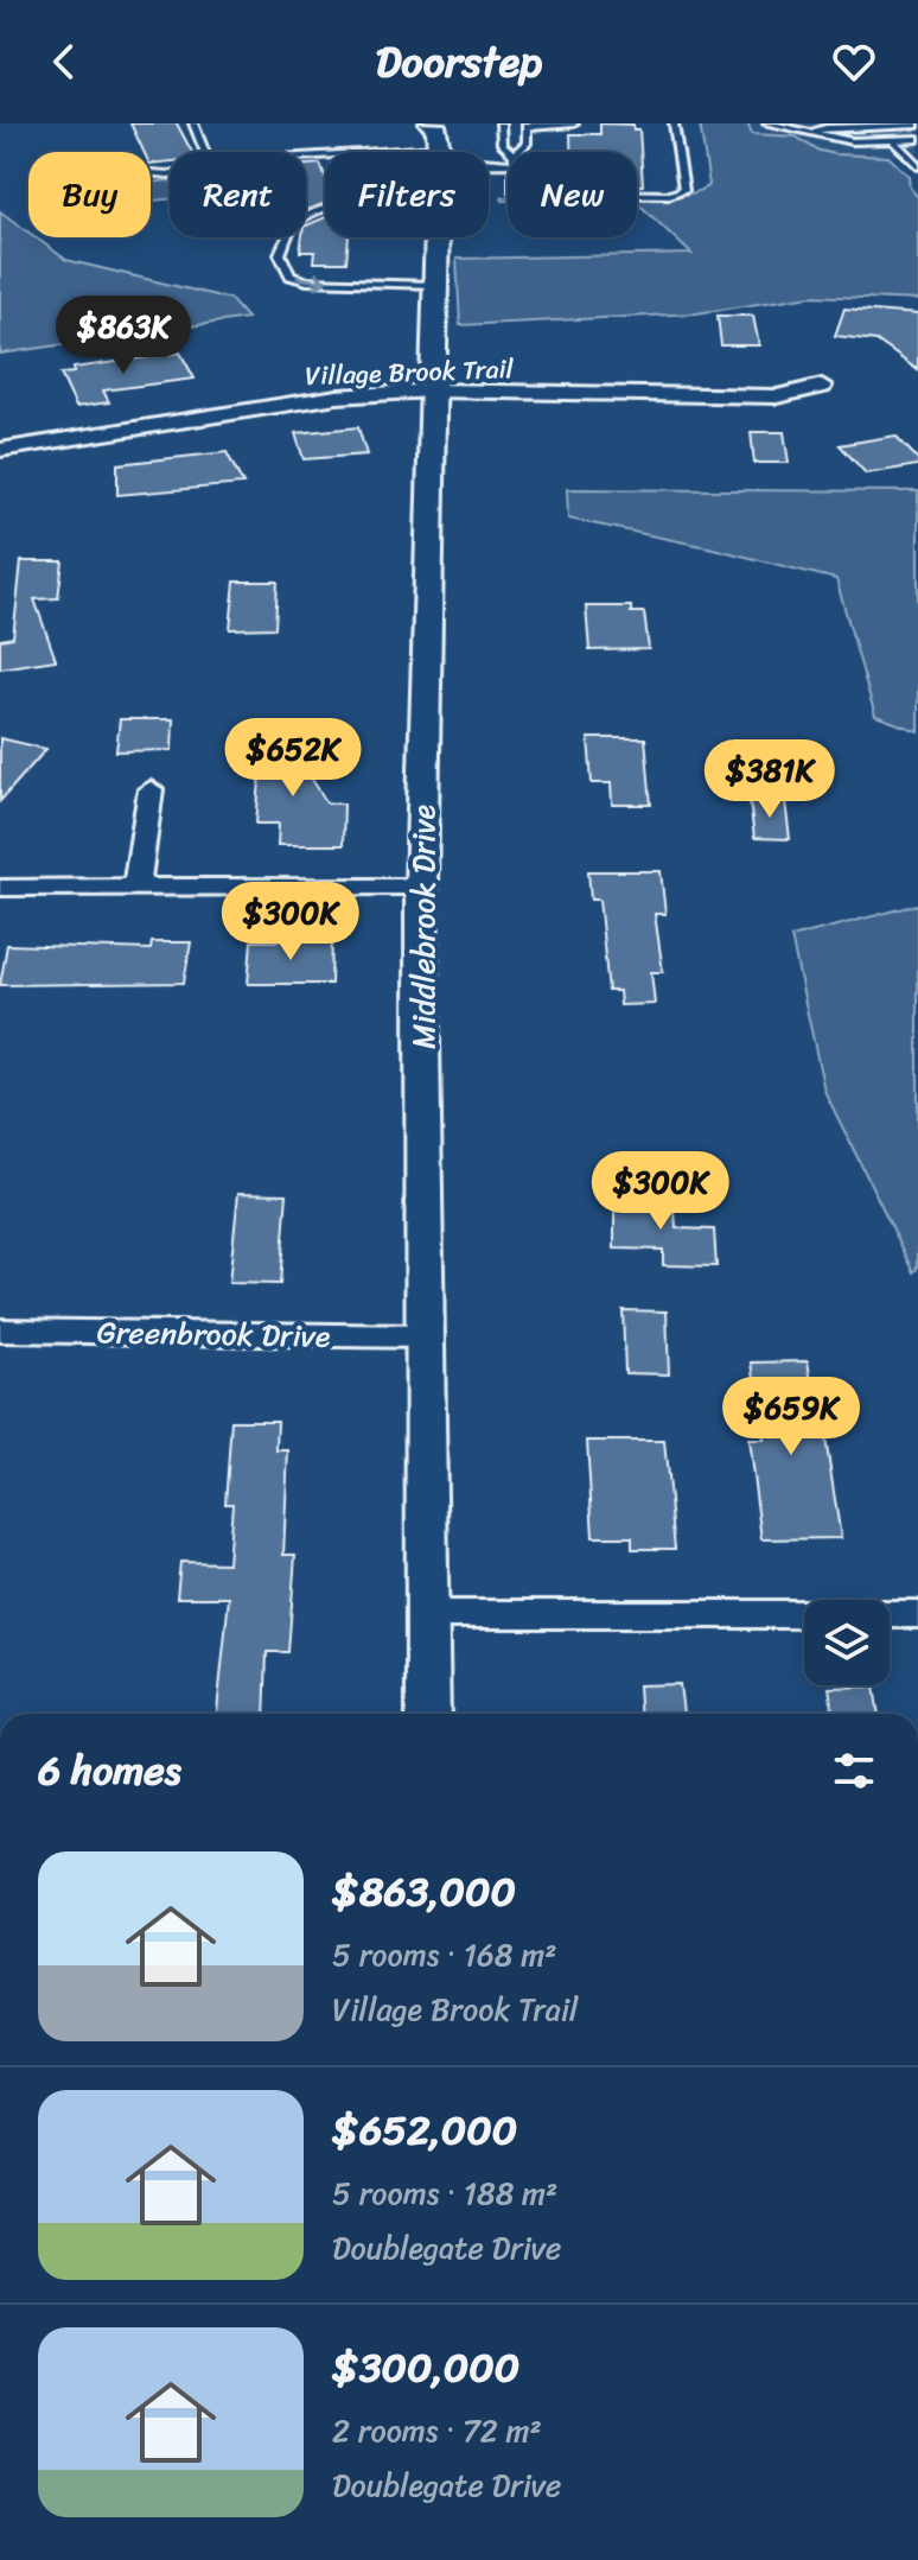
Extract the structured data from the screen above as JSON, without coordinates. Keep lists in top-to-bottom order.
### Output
{
  "streets": {
    "street": ["Village Brook Trail", "Middlebrook Drive", "Greenbrook Drive"]
  },
  "crossings": [
    ["Village Brook Trail", "Middlebrook Drive"],
    ["Middlebrook Drive", "Greenbrook Drive"]
  ],
  "page": {
    "header": "Doorstep",
    "chip": [
      "Buy",
      "Rent",
      "Filters",
      "New"
    ],
    "price": [
      "$863K",
      "$652K",
      "$381K",
      "$300K",
      "$300K",
      "$659K"
    ],
    "heading": "6 homes",
    "list": [
      {
        "name": "$863,000",
        "note": "5 rooms · 168 m² · Village Brook Trail"
      },
      {
        "name": "$652,000",
        "note": "5 rooms · 188 m² · Doublegate Drive"
      },
      {
        "name": "$300,000",
        "note": "2 rooms · 72 m² · Doublegate Drive"
      }
    ]
  }
}
